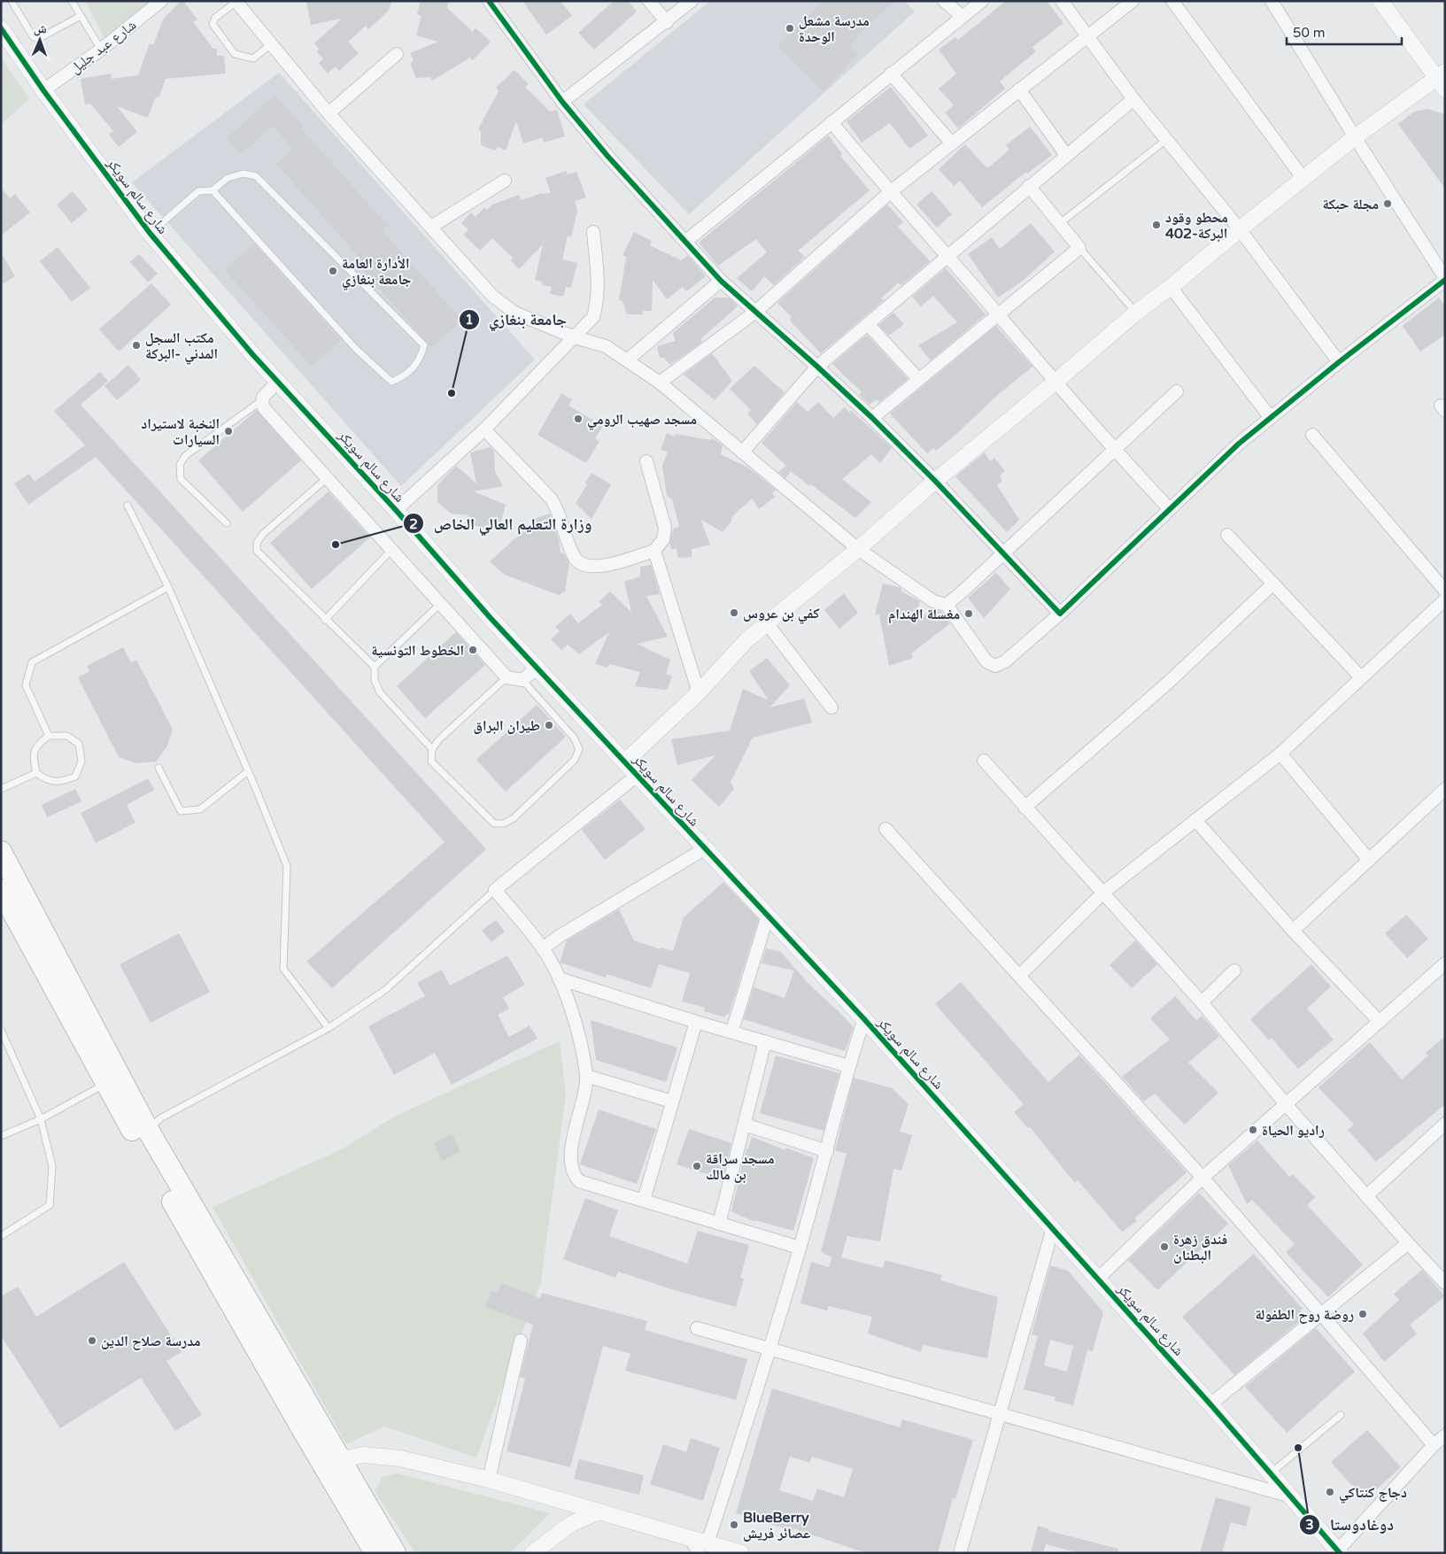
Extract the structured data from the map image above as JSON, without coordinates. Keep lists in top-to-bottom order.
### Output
{
  "streets": {
    "street": ["شارع عبد جليل", "شارع سالم سويكر"]
  },
  "crossings": [
    ["شارع عبد جليل", "شارع سالم سويكر"]
  ],
  "places": [
    "مدرسة مشعل الوحدة",
    "مجلة حبكة",
    "محطو وقود 402-البركة",
    "الأدارة العامة جامعة بنغازي",
    "مكتب السجل المدني -البركة",
    "جامعة بنغازي",
    "مسجد صهيب الرومي",
    "النخبة لاستيراد السيارات",
    "وزارة التعليم العالي الخاص",
    "كفي بن عروس",
    "مغسلة الهندام",
    "الخطوط التونسية",
    "طيران البراق",
    "راديو الحياة",
    "مسجد سراقة بن مالك",
    "فندق زهرة البطنان",
    "روضة روح الطفولة",
    "مدرسة صلاح الدين",
    "دوغادوستا",
    "دجاج كنتاكي",
    "BlueBerry عصائر فريش"
  ],
  "scale_bar": "50 m",
  "north": "top"
}
